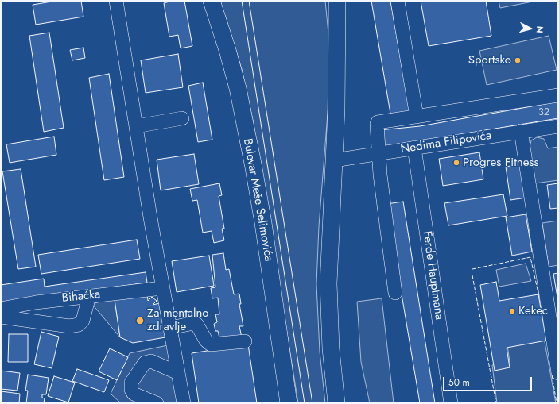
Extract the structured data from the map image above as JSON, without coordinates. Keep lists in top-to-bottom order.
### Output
{
  "streets": {
    "main road": ["Bulevar Meše Selimovića"],
    "street": ["Nedima Filipovića", "Ferde Hauptmana", "Bihaćka"]
  },
  "crossings": [
    ["Nedima Filipovića", "Ferde Hauptmana"]
  ],
  "places": [
    "Sportsko",
    "Progres Fitness",
    "Kekec",
    "Za mentalno zdravlje"
  ],
  "house_numbers": ["32"],
  "scale_bar": "50 m",
  "north": "right"
}
